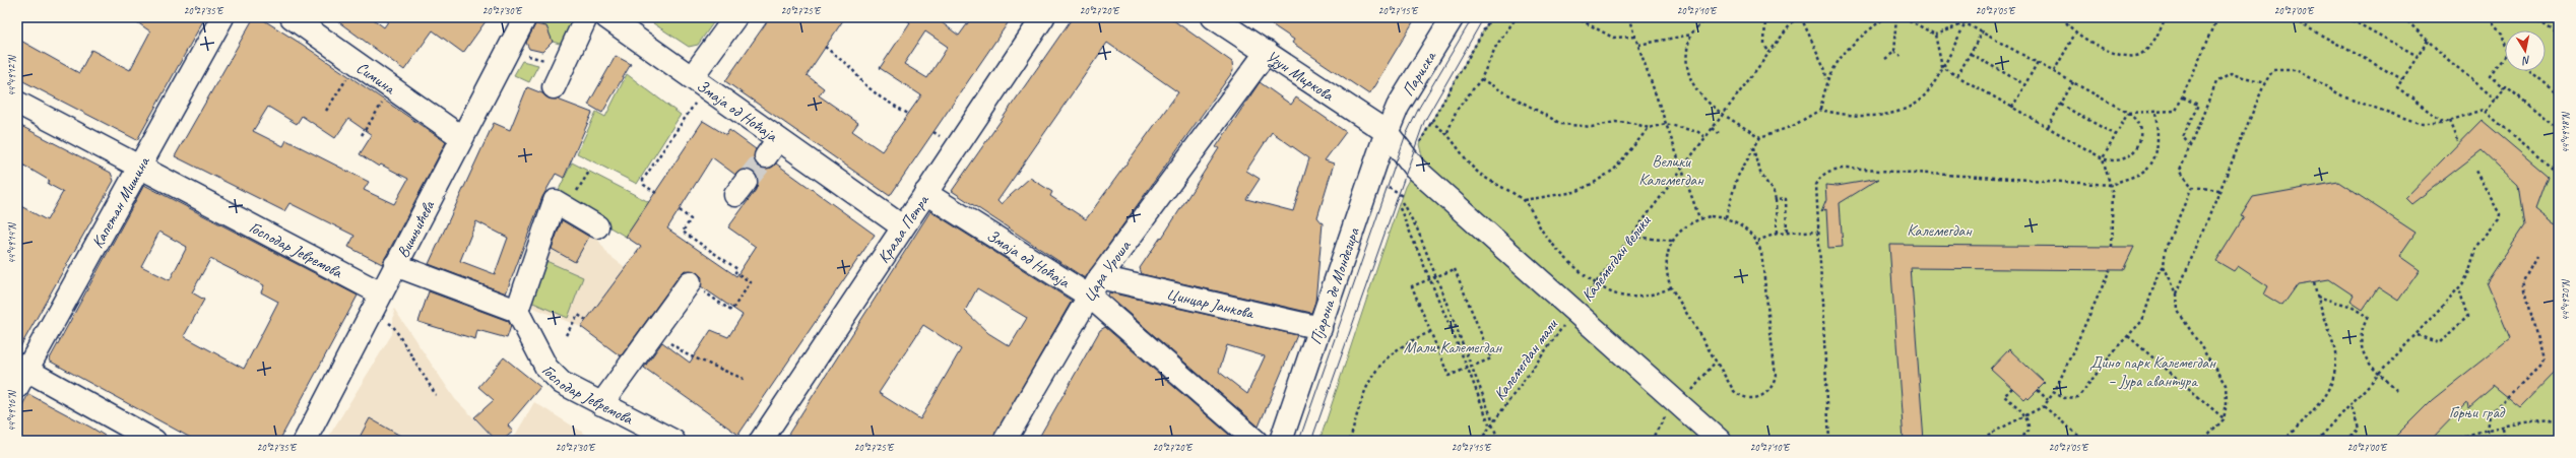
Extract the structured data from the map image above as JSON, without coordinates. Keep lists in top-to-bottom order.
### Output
{
  "streets": {
    "street": [
      "Узун Миркова",
      "Париска",
      "Симина",
      "Змаја од Ноћаја",
      "Капетан Мишина",
      "Вишњићева",
      "Краља Петра",
      "Господар Јевремова",
      "Калемегдан велики",
      "Цара Уроша",
      "Пјарона де Мондезира",
      "Цинцар Јанкова"
    ],
    "path": ["Калемегдан мали"]
  },
  "crossings": [
    ["Узун Миркова", "Париска"],
    ["Узун Миркова", "Калемегдан велики"],
    ["Узун Миркова", "Цара Уроша"],
    ["Узун Миркова", "Пјарона де Мондезира"],
    ["Париска", "Калемегдан велики"],
    ["Париска", "Пјарона де Мондезира"],
    ["Симина", "Вишњићева"],
    ["Змаја од Ноћаја", "Краља Петра"],
    ["Змаја од Ноћаја", "Цара Уроша"],
    ["Капетан Мишина", "Господар Јевремова"],
    ["Вишњићева", "Господар Јевремова"],
    ["Калемегдан велики", "Пјарона де Мондезира"],
    ["Калемегдан велики", "Калемегдан мали"],
    ["Цара Уроша", "Цинцар Јанкова"],
    ["Пјарона де Мондезира", "Цинцар Јанкова"]
  ],
  "parks": [
    "Велики Калемегдан",
    "Калемегдан",
    "Мали Калемегдан",
    "Дино парк Калемегдан – Јура авантура",
    "Горњи град"
  ],
  "north": "bottom",
  "coordinates": [
    "20°27'35\"E",
    "20°27'30\"E",
    "20°27'25\"E",
    "20°27'20\"E",
    "20°27'15\"E",
    "20°27'10\"E",
    "20°27'05\"E",
    "20°27'00\"E",
    "44°49'12\"N",
    "44°49'18\"N",
    "44°49'14\"N",
    "44°49'20\"N",
    "44°49'16\"N"
  ]
}
